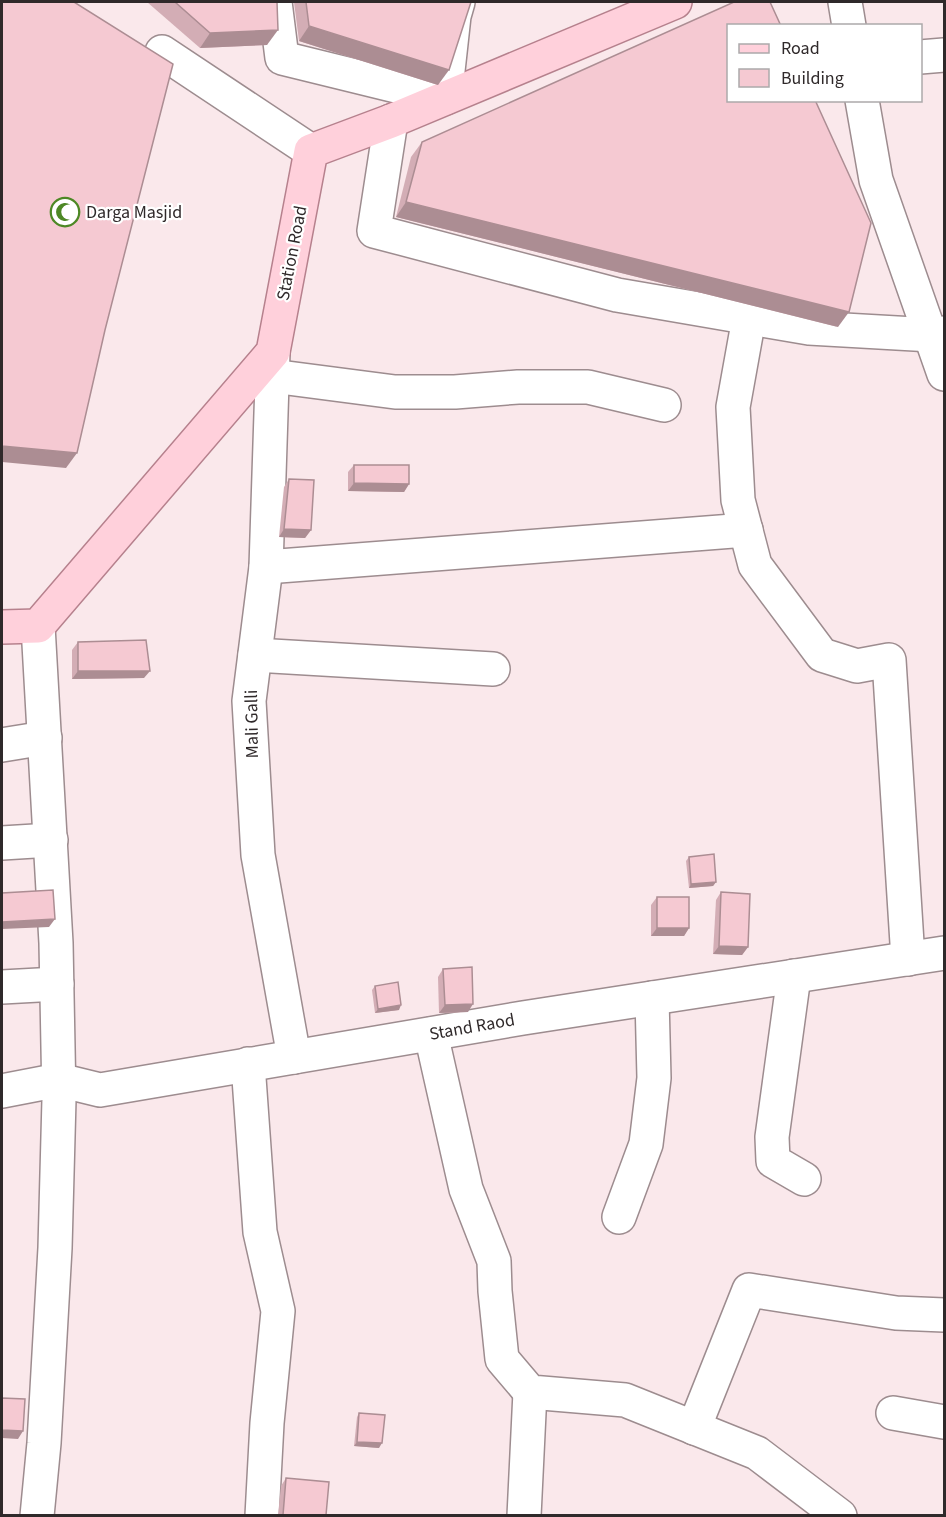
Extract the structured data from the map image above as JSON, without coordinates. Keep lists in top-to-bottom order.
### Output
{
  "streets": {
    "main road": ["Station Road"],
    "street": ["Mali Galli", "Stand Raod"]
  },
  "crossings": [
    ["Station Road", "Mali Galli"],
    ["Mali Galli", "Stand Raod"]
  ],
  "places": {
    "mosque": ["Darga Masjid"]
  },
  "legend": ["Road", "Building"]
}
